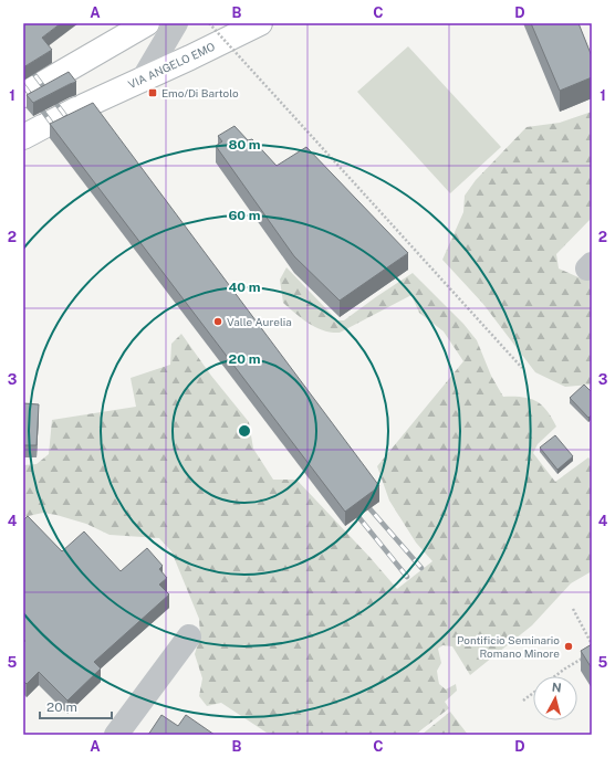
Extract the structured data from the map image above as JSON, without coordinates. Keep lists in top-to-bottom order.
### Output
{
  "streets": {
    "main road": ["VIA ANGELO EMO"]
  },
  "places": {
    "transit": ["Emo/Di Bartolo"],
    "other": ["Valle Aurelia", "Pontificio Seminario Romano Minore"]
  },
  "scale_bar": "20 m",
  "north": "top",
  "grid": {
    "columns": [
      "A",
      "B",
      "C",
      "D"
    ],
    "rows": [
      "1",
      "2",
      "3",
      "4",
      "5"
    ]
  },
  "rings": [
    "80 m",
    "60 m",
    "40 m",
    "20 m"
  ]
}
